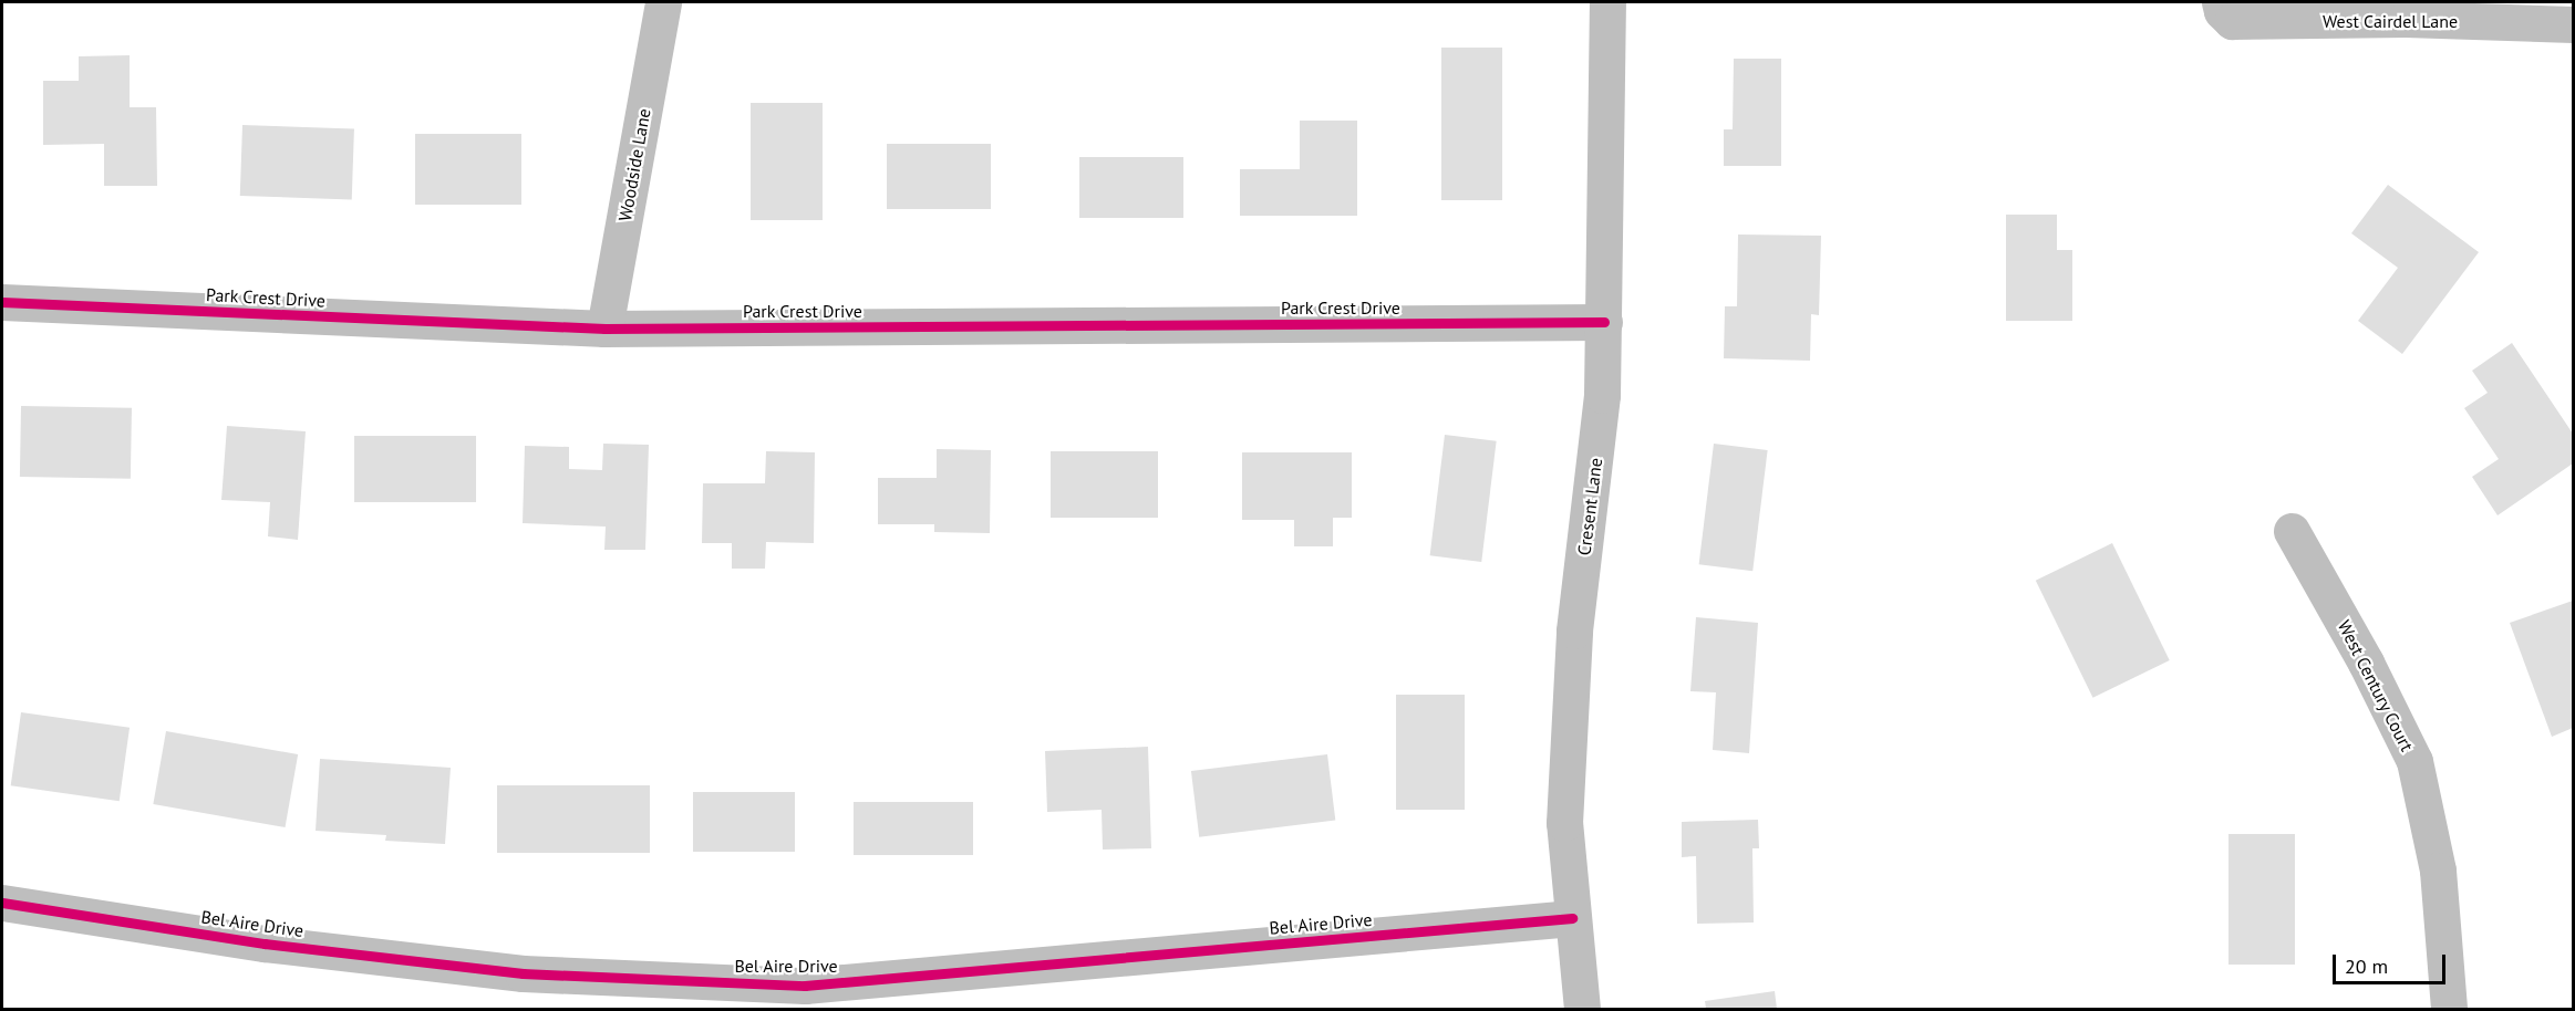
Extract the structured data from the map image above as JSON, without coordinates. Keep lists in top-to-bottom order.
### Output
{
  "streets": {
    "street": [
      "West Cairdel Lane",
      "Woodside Lane",
      "Park Crest Drive",
      "Cresent Lane",
      "West Century Court",
      "Bel Aire Drive"
    ]
  },
  "crossings": [
    ["Woodside Lane", "Park Crest Drive"],
    ["Park Crest Drive", "Cresent Lane"],
    ["Cresent Lane", "Bel Aire Drive"]
  ],
  "scale_bar": "20 m"
}
